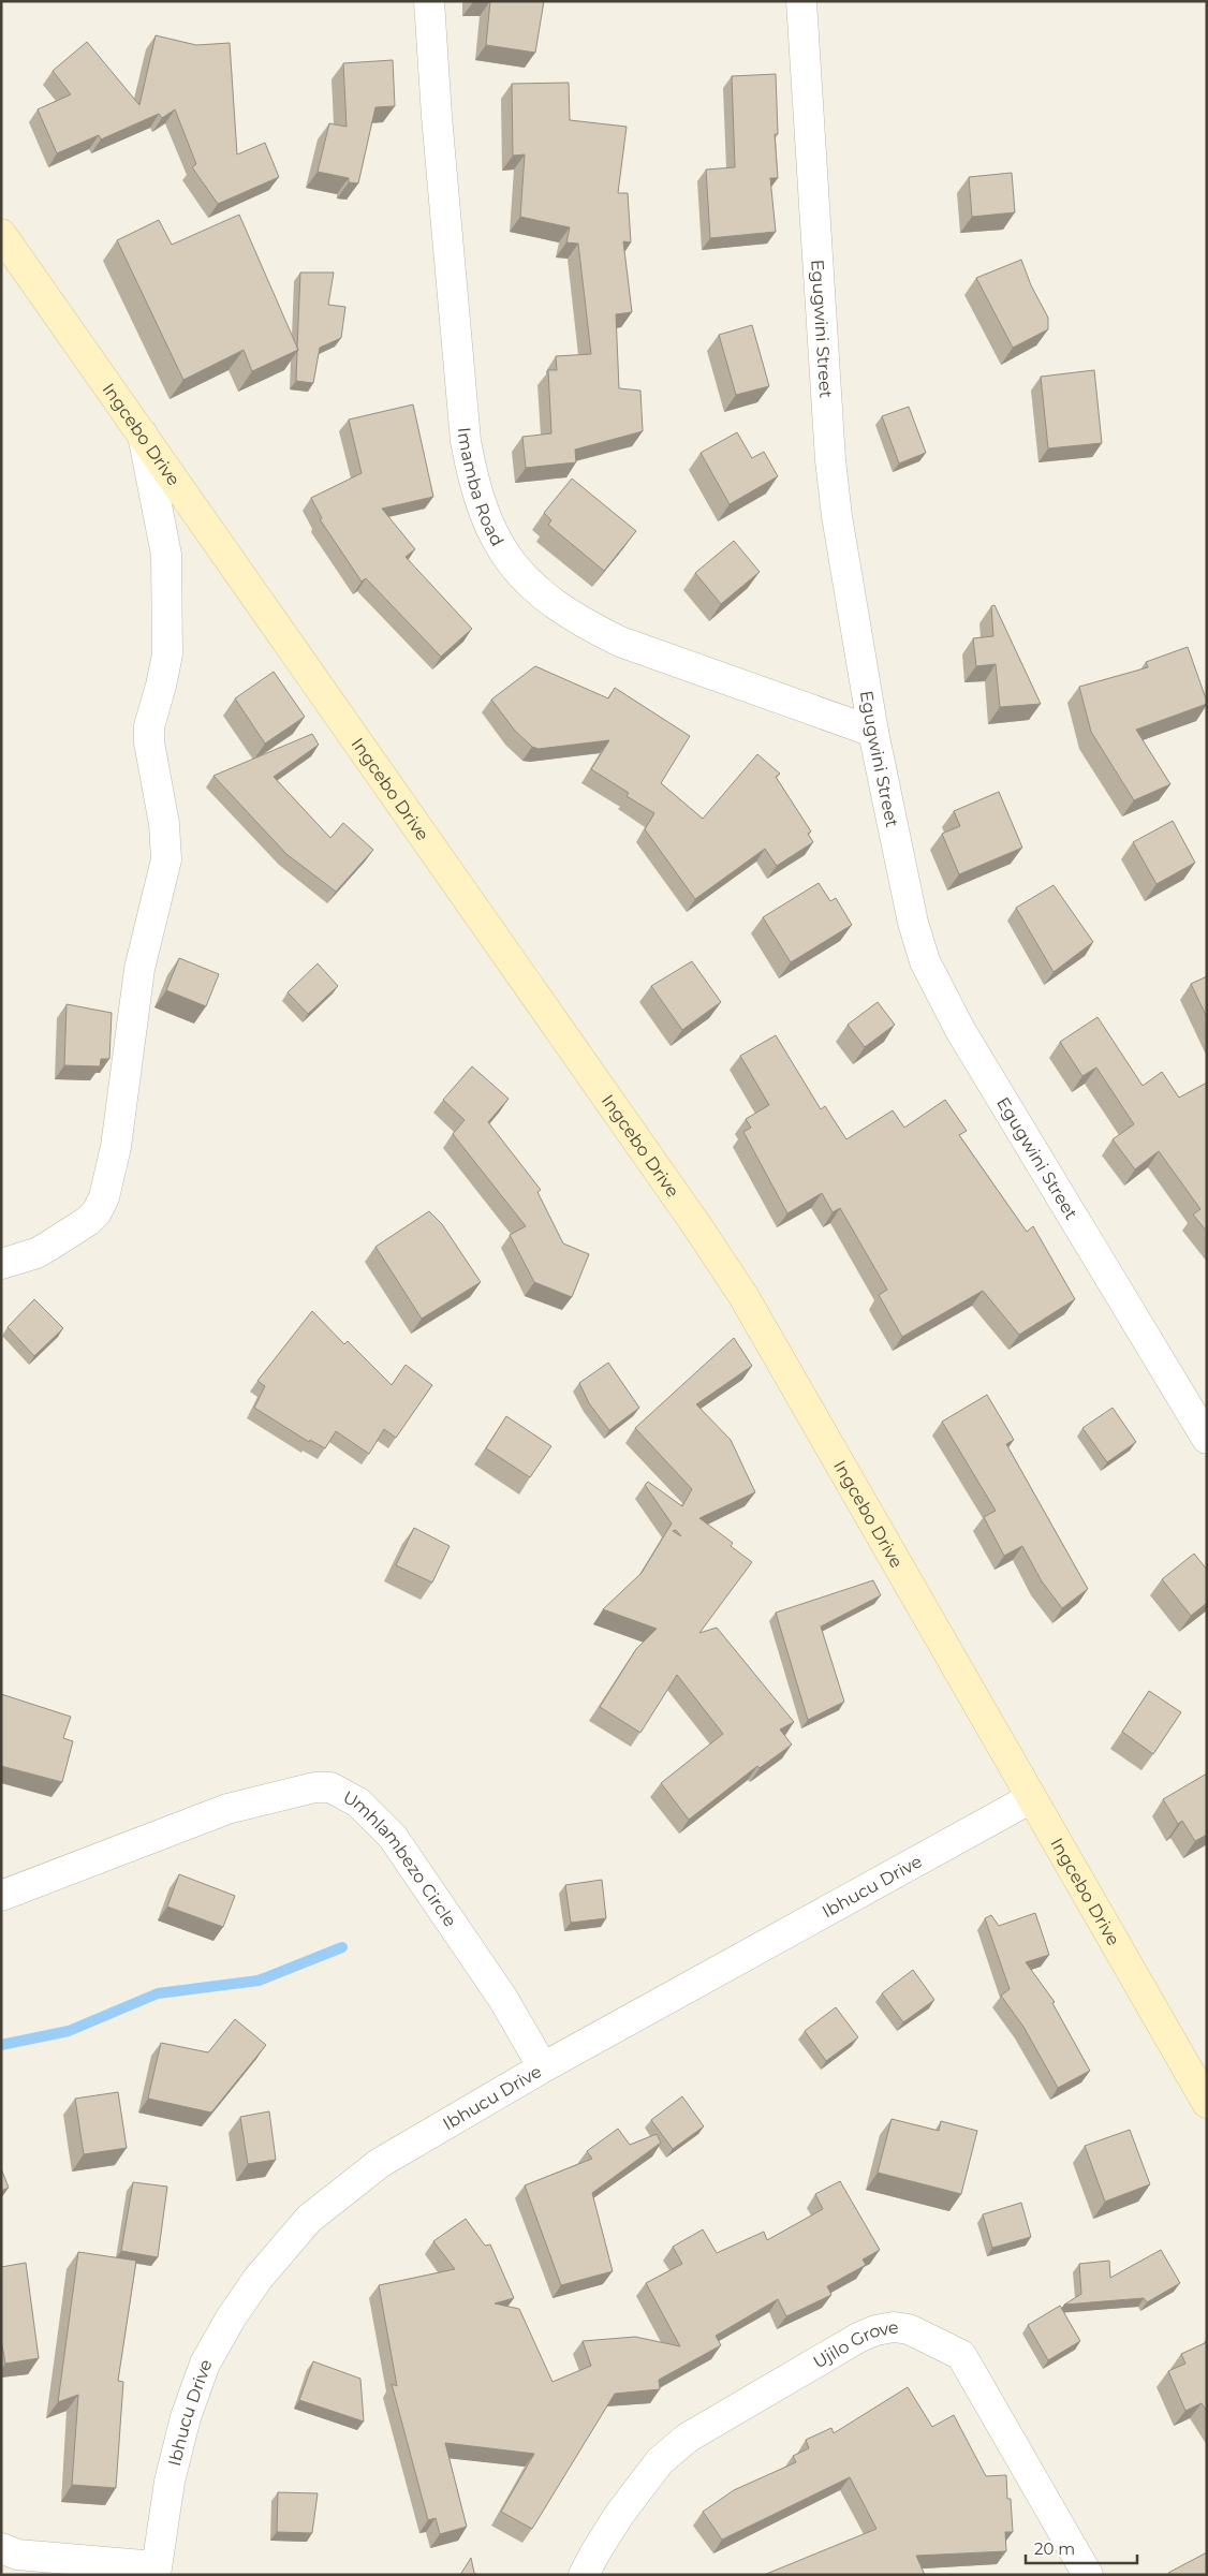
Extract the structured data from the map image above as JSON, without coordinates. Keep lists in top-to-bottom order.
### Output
{
  "streets": {
    "main road": ["Ingcebo Drive"],
    "street": [
      "Egugwini Street",
      "Imamba Road",
      "Umhlambezo Circle",
      "Ibhucu Drive",
      "Ujilo Grove"
    ]
  },
  "crossings": [
    ["Egugwini Street", "Imamba Road"],
    ["Ingcebo Drive", "Ibhucu Drive"],
    ["Umhlambezo Circle", "Ibhucu Drive"]
  ],
  "scale_bar": "20 m"
}
